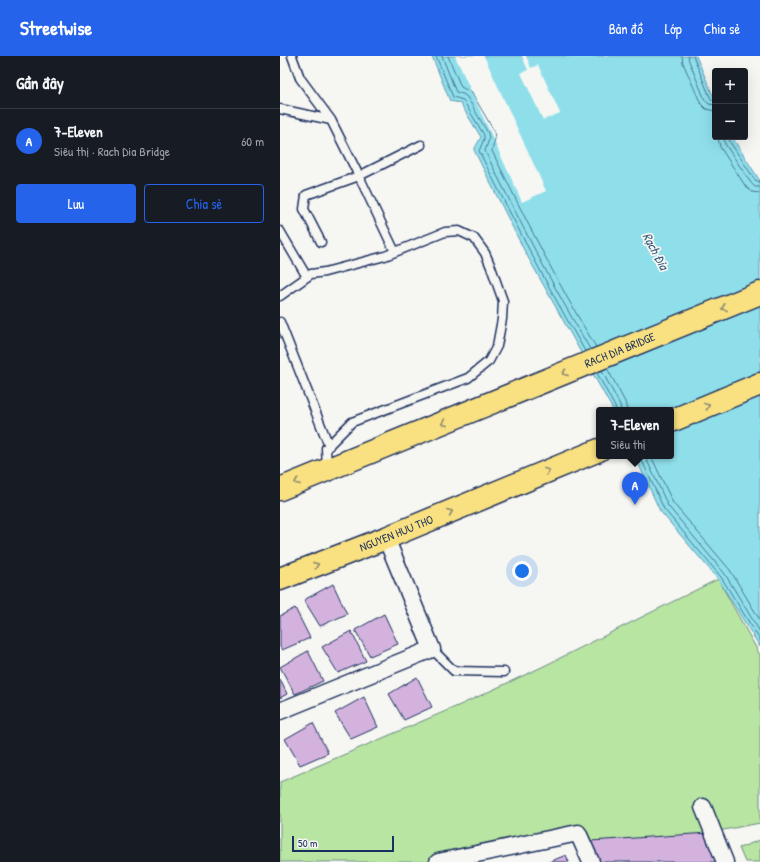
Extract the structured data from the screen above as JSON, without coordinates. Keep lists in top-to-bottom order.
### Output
{
  "streets": {
    "main road": ["RACH DIA BRIDGE", "NGUYEN HUU THO"]
  },
  "one_way": ["RACH DIA BRIDGE", "NGUYEN HUU THO"],
  "water": ["Rạch Đỉa"],
  "scale_bar": "50 m",
  "page": {
    "header": "Streetwise",
    "nav": ["Bản đồ", "Lớp", "Chia sẻ"],
    "heading": "Gần đây",
    "map_buttons": ["+", "−"],
    "list": [
      {
        "mark": "A",
        "name": "7-Eleven",
        "note": "Siêu thị · Rach Dia Bridge",
        "value": "60 m"
      }
    ],
    "buttons": ["Lưu", "Chia sẻ"],
    "popup": ["7-Eleven", "Siêu thị"],
    "pins": "A",
    "scale": "50 m"
  }
}
